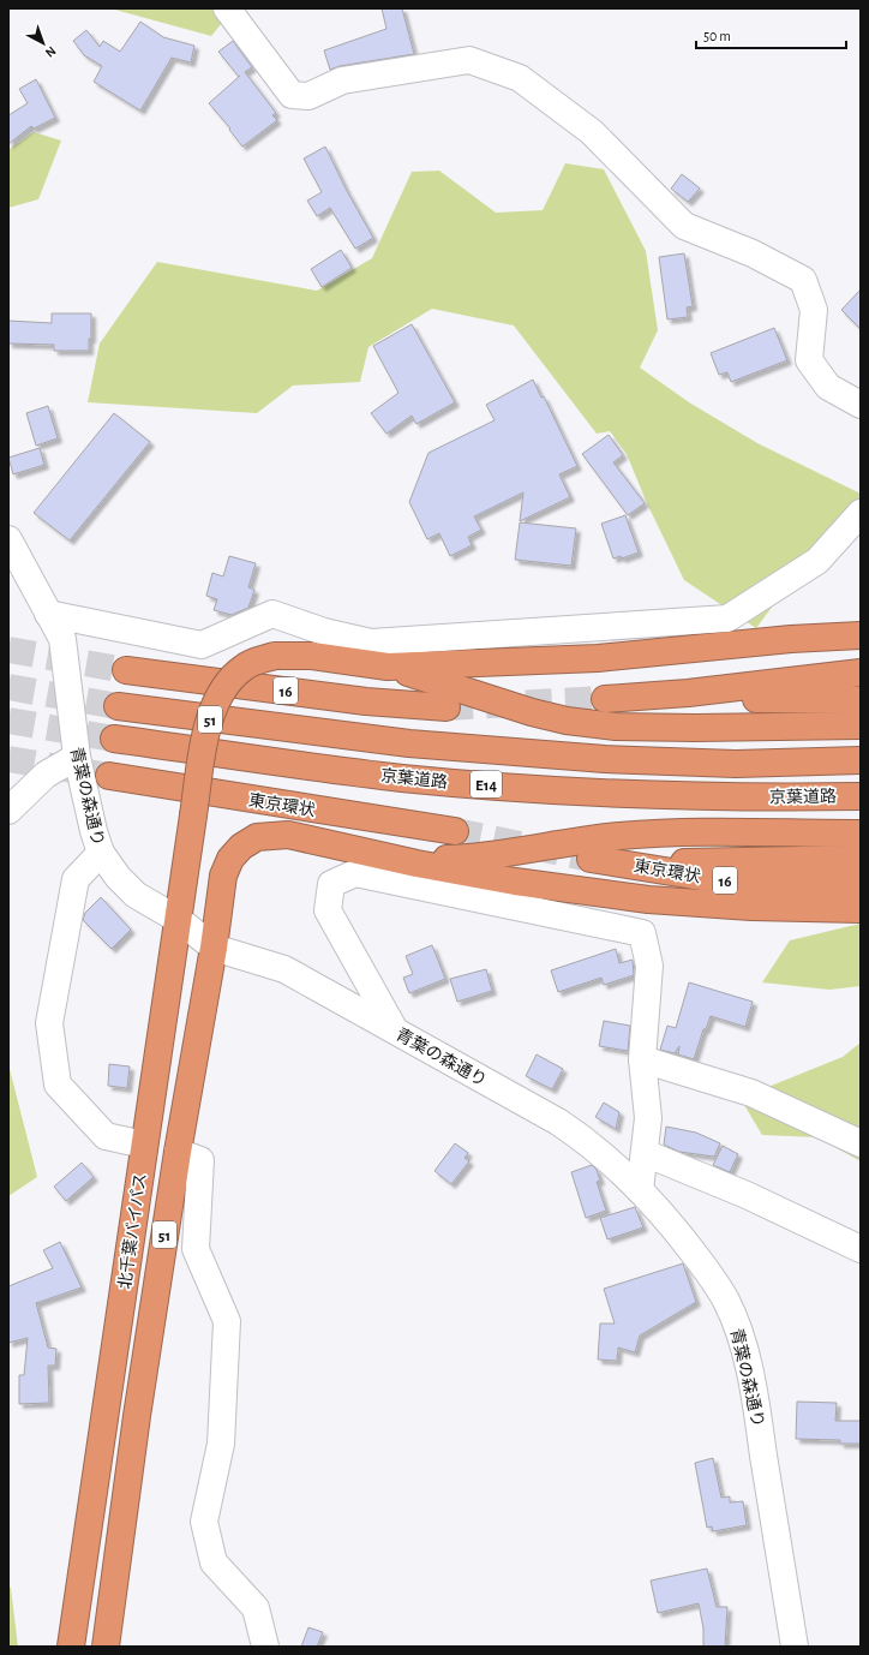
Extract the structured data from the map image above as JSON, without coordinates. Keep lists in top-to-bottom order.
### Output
{
  "streets": {
    "highway": [
      "16",
      "51",
      "京葉道路",
      "E14",
      "東京環状",
      "北千葉バイパス"
    ],
    "street": ["青葉の森通り"]
  },
  "crossings": [
    ["青葉の森通り", "北千葉バイパス"]
  ],
  "scale_bar": "50 m",
  "north": "bottom right"
}
